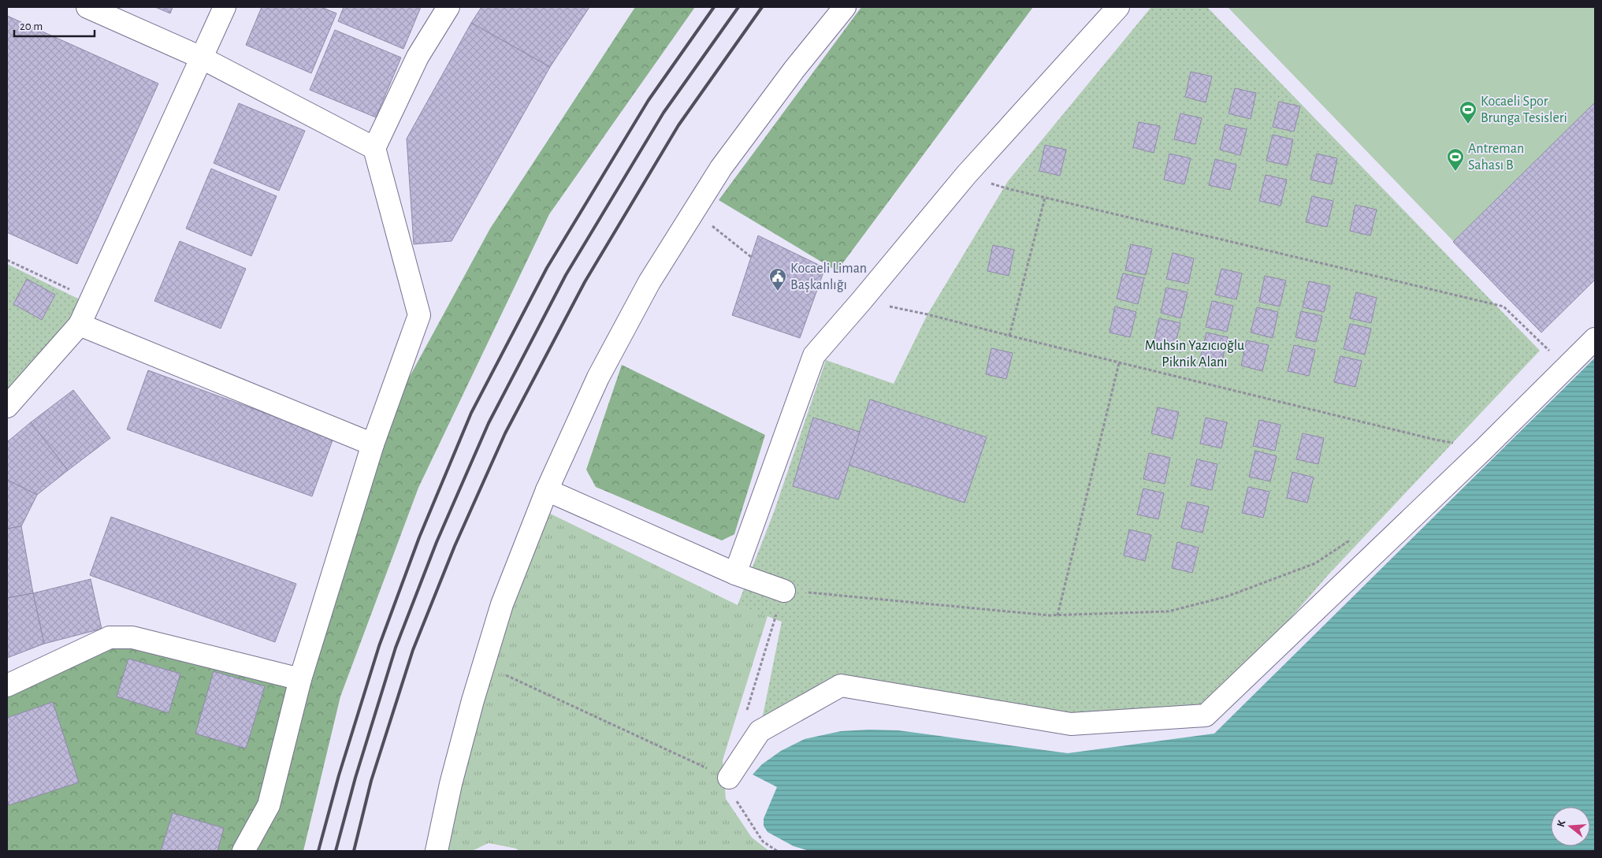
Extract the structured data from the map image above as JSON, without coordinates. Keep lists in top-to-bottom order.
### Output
{
  "parks": ["Muhsin Yazıcıoğlu Piknik Alanı"],
  "places": {
    "sports": ["Kocaeli Spor Brunga Tesisleri", "Antreman Sahası B"],
    "public building": ["Kocaeli Liman Başkanlığı"]
  },
  "scale_bar": "20 m",
  "north": "left"
}
